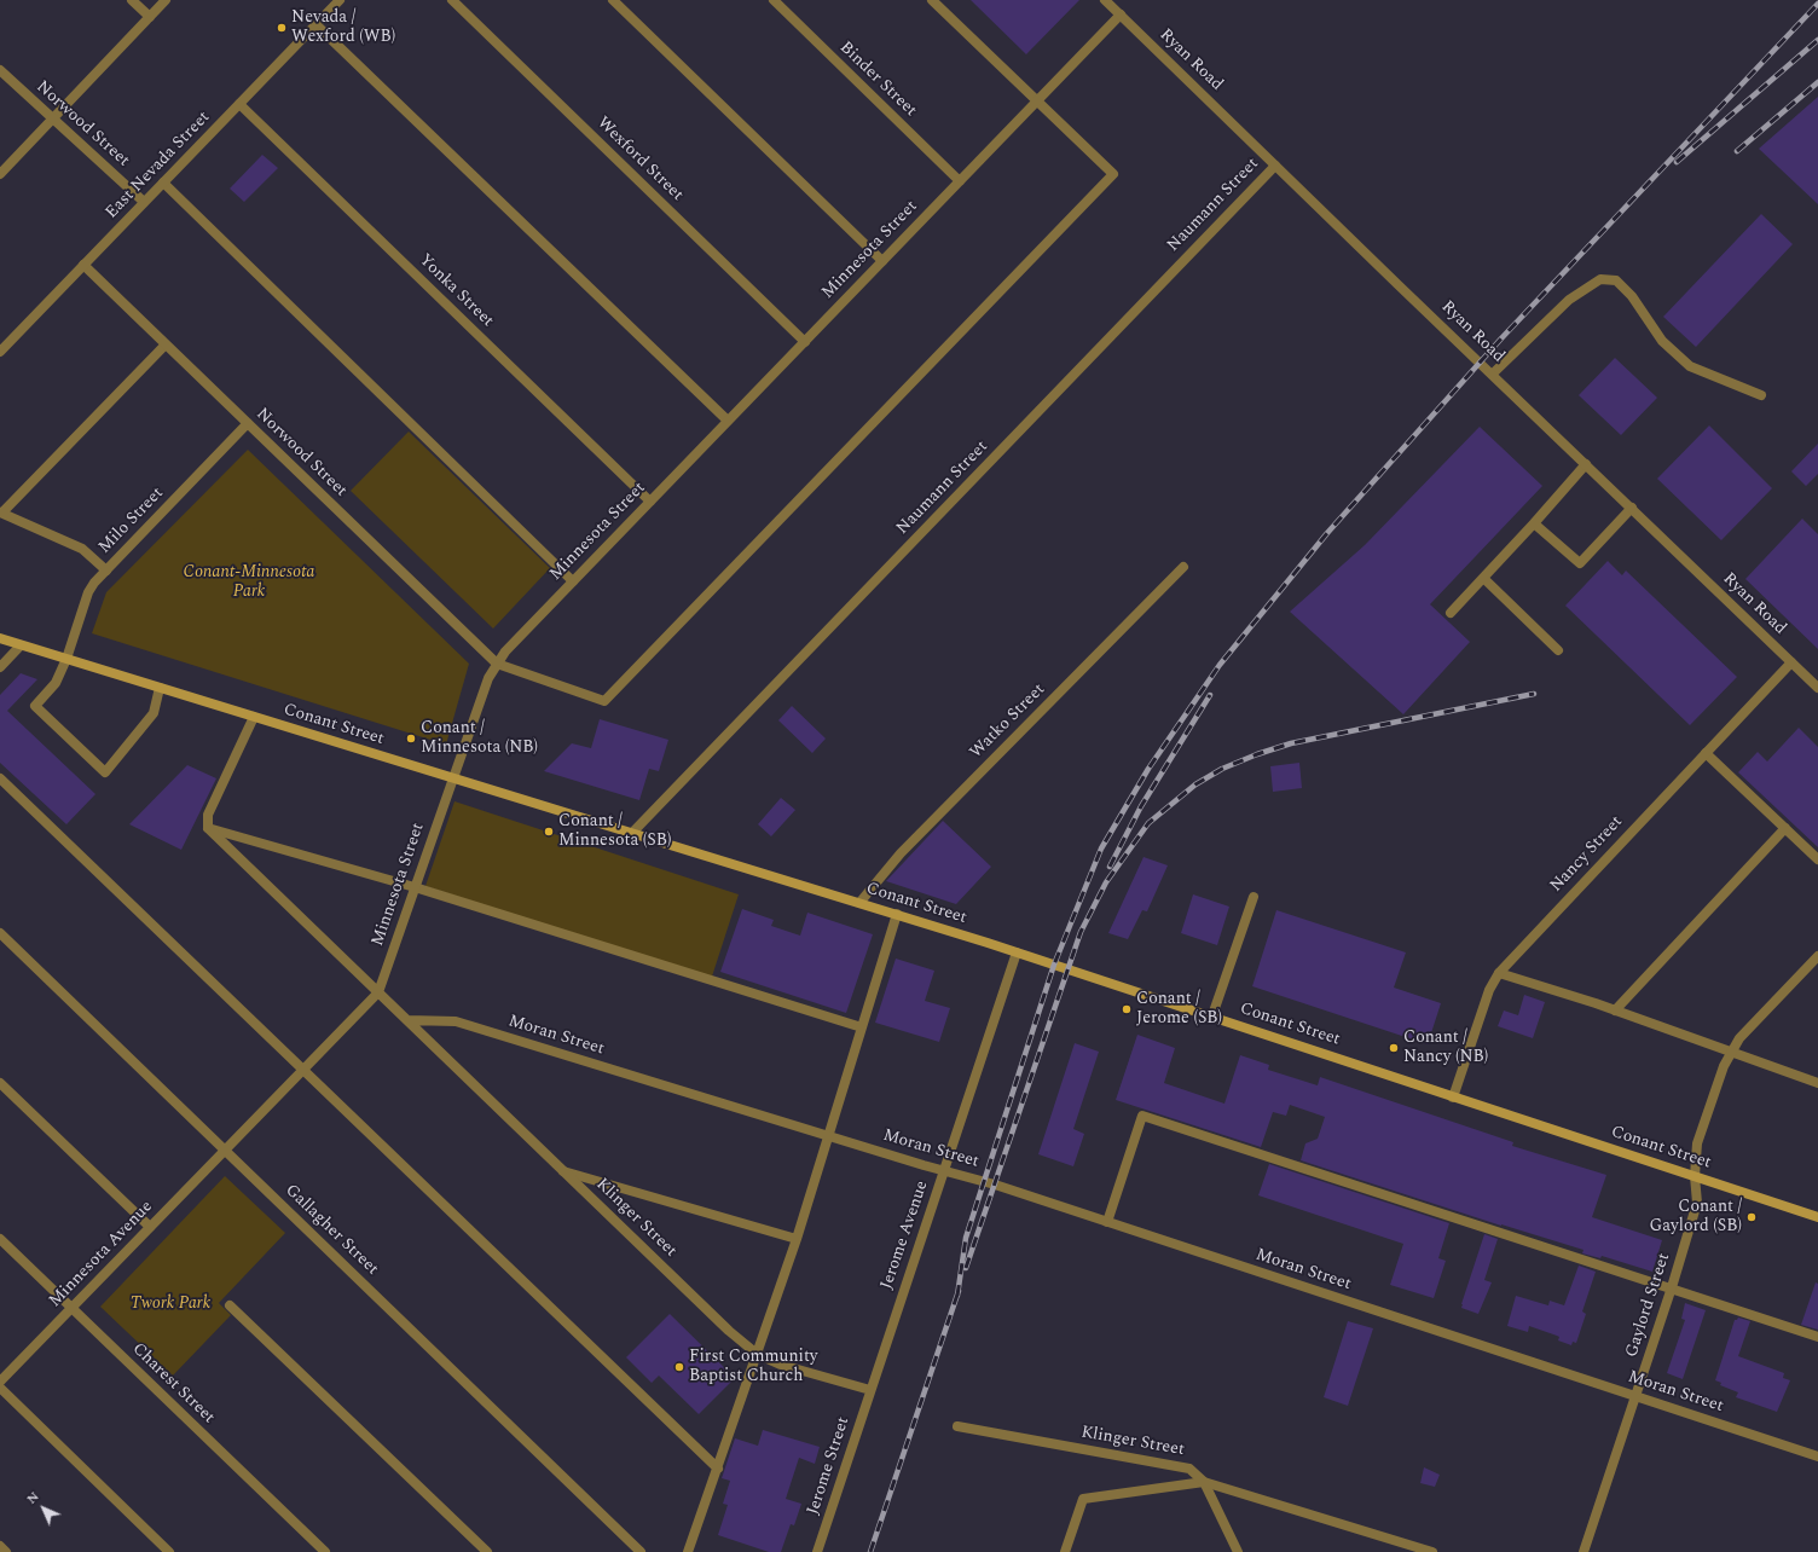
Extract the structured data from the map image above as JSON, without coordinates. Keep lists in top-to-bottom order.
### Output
{
  "streets": {
    "main road": ["Conant Street"],
    "street": [
      "Ryan Road",
      "Binder Street",
      "Norwood Street",
      "Wexford Street",
      "East Nevada Street",
      "Naumann Street",
      "Minnesota Street",
      "Yonka Street",
      "Milo Street",
      "Watko Street",
      "Nancy Street",
      "Moran Street",
      "Klinger Street",
      "Gallagher Street",
      "Jerome Avenue",
      "Minnesota Avenue",
      "Gaylord Street",
      "Charest Street",
      "Jerome Street"
    ]
  },
  "crossings": [
    ["Ryan Road", "Naumann Street"],
    ["Ryan Road", "Minnesota Street"],
    ["Ryan Road", "Nancy Street"],
    ["Binder Street", "Minnesota Street"],
    ["Norwood Street", "East Nevada Street"],
    ["Norwood Street", "Minnesota Street"],
    ["Norwood Street", "Milo Street"],
    ["Wexford Street", "Minnesota Street"],
    ["East Nevada Street", "Yonka Street"],
    ["Naumann Street", "Conant Street"],
    ["Minnesota Street", "Yonka Street"],
    ["Minnesota Street", "Conant Street"],
    ["Minnesota Street", "Gallagher Street"],
    ["Minnesota Street", "Minnesota Avenue"],
    ["Milo Street", "Conant Street"],
    ["Watko Street", "Conant Street"],
    ["Conant Street", "Nancy Street"],
    ["Conant Street", "Jerome Avenue"],
    ["Conant Street", "Gaylord Street"],
    ["Moran Street", "Klinger Street"],
    ["Moran Street", "Jerome Avenue"],
    ["Moran Street", "Gaylord Street"],
    ["Klinger Street", "Jerome Avenue"],
    ["Klinger Street", "Jerome Street"],
    ["Gallagher Street", "Minnesota Avenue"],
    ["Jerome Avenue", "Jerome Street"],
    ["Minnesota Avenue", "Charest Street"]
  ],
  "parks": ["Conant-Minnesota Park", "Twork Park"],
  "places": [
    "Nevada / Wexford (WB)",
    "Conant / Minnesota (NB)",
    "Conant / Minnesota (SB)",
    "Conant / Jerome (SB)",
    "Conant / Nancy (NB)",
    "Conant / Gaylord (SB)",
    "First Community Baptist Church"
  ],
  "north": "top left"
}
